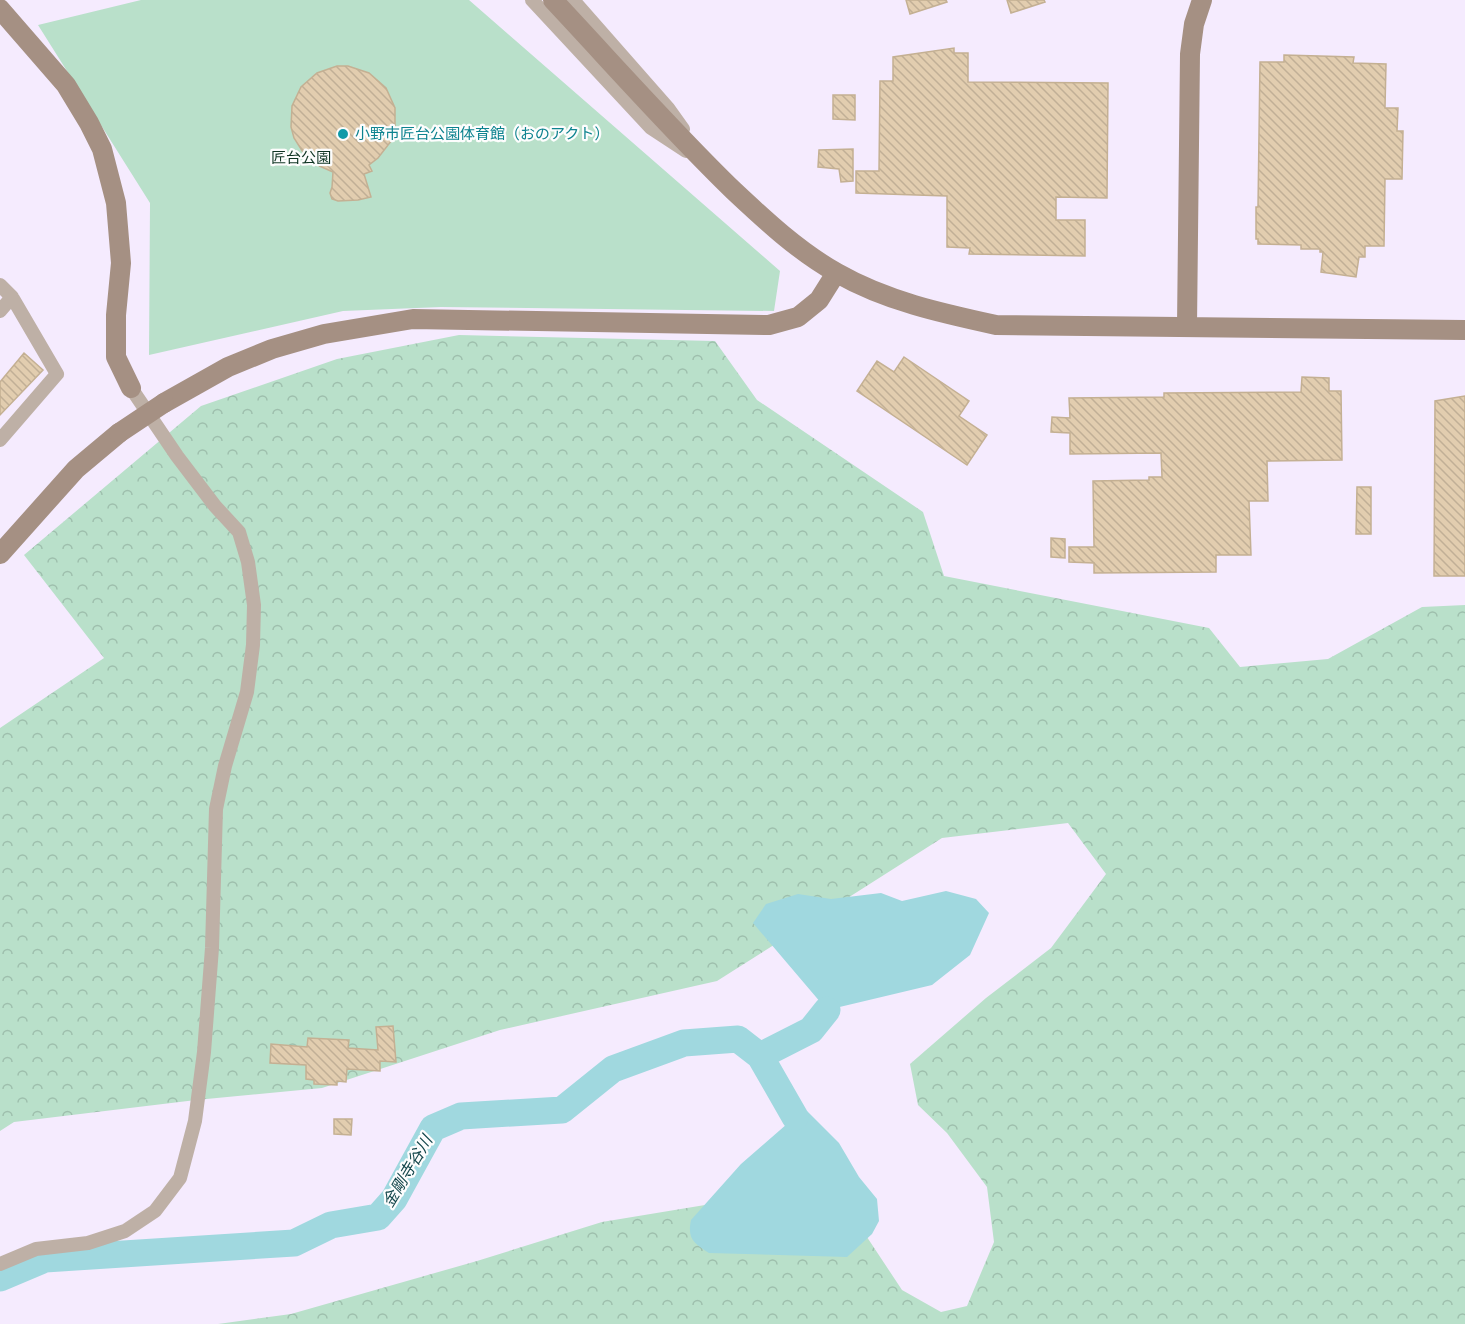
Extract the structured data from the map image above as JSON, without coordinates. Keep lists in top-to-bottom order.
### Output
{
  "water": ["金剛寺谷川"],
  "parks": ["匠台公園"],
  "places": ["小野市匠台公園体育館（おのアクト）"]
}
